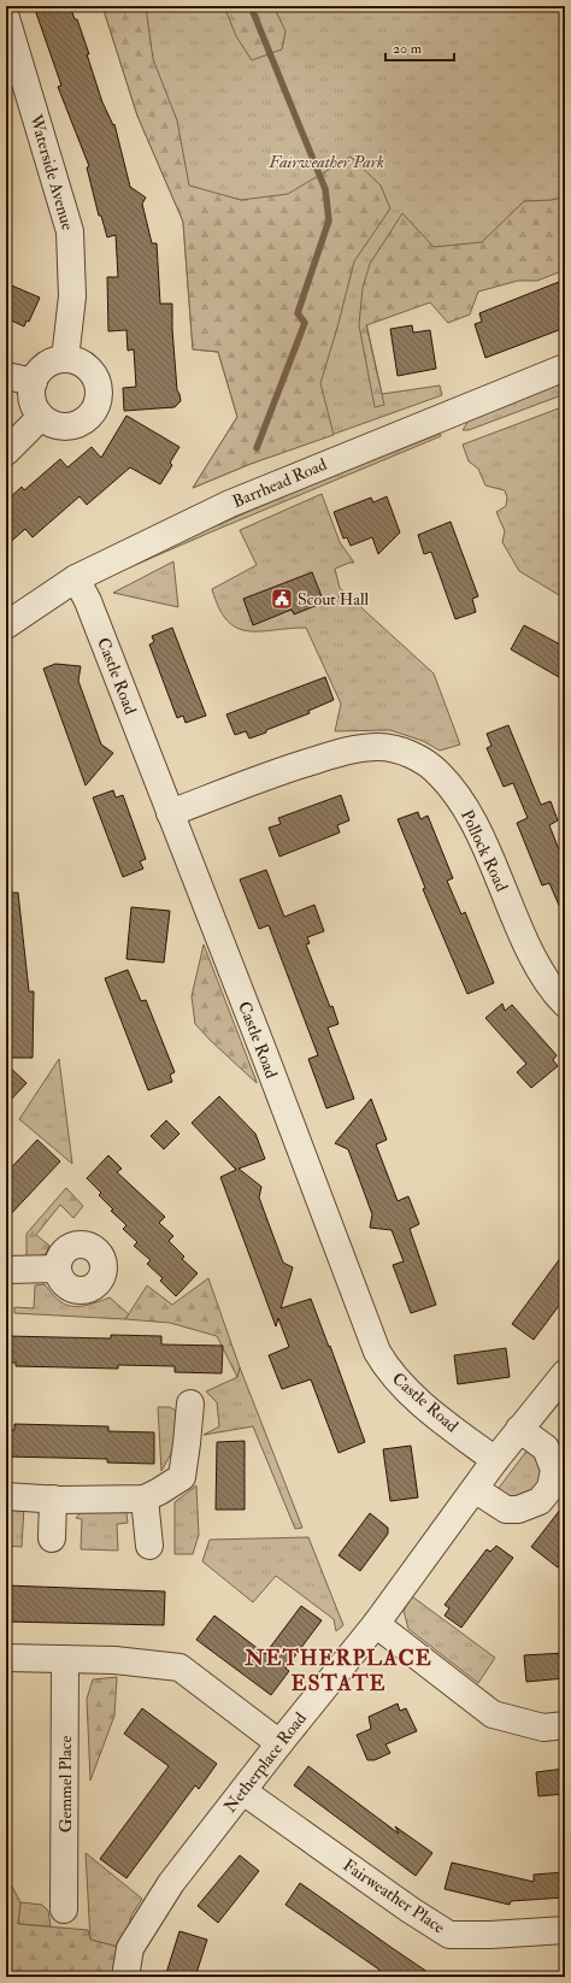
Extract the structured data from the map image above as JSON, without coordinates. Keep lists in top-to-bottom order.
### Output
{
  "streets": {
    "street": [
      "Waterside Avenue",
      "Barrhead Road",
      "Castle Road",
      "Pollock Road",
      "Netherplace Road",
      "Gemmel Place",
      "Fairweather Place"
    ]
  },
  "crossings": [
    ["Barrhead Road", "Castle Road"],
    ["Castle Road", "Pollock Road"],
    ["Castle Road", "Netherplace Road"],
    ["Netherplace Road", "Fairweather Place"]
  ],
  "districts": ["NETHERPLACE ESTATE"],
  "parks": ["Fairweather Park"],
  "places": {
    "public building": ["Scout Hall"]
  },
  "scale_bar": "20 m"
}
